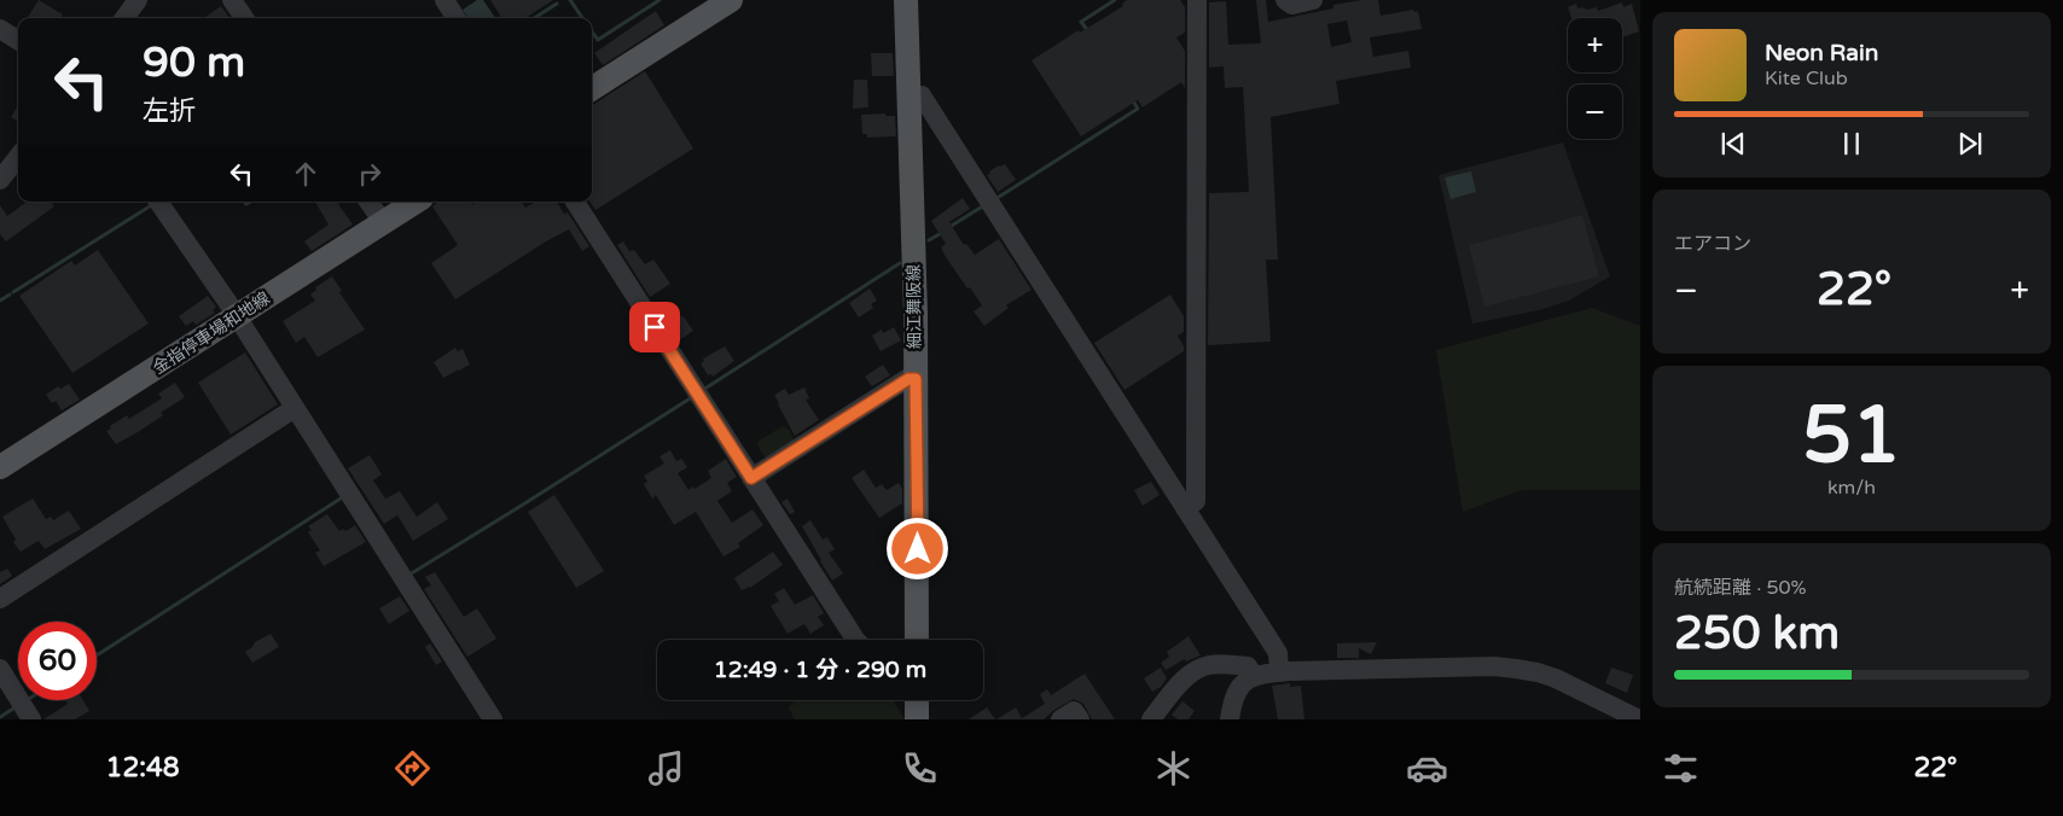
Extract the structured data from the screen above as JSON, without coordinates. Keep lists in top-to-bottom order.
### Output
{
  "streets": {
    "main road": ["細江舞阪線", "金指停車場和地線"]
  },
  "page": {
    "map_buttons": ["+", "−"],
    "turn": ["90 m", "左折"],
    "song": ["Neon Rain", "Kite Club"],
    "tile": [
      "エアコン",
      ["51", "km/h"],
      ["航続距離 · 50%", "250 km"]
    ],
    "heat": ["−", "22°", "+"],
    "limit": "60",
    "trip": "12:49 · 1 分 · 290 m",
    "tabs": ["12:48", "22°"]
  }
}
